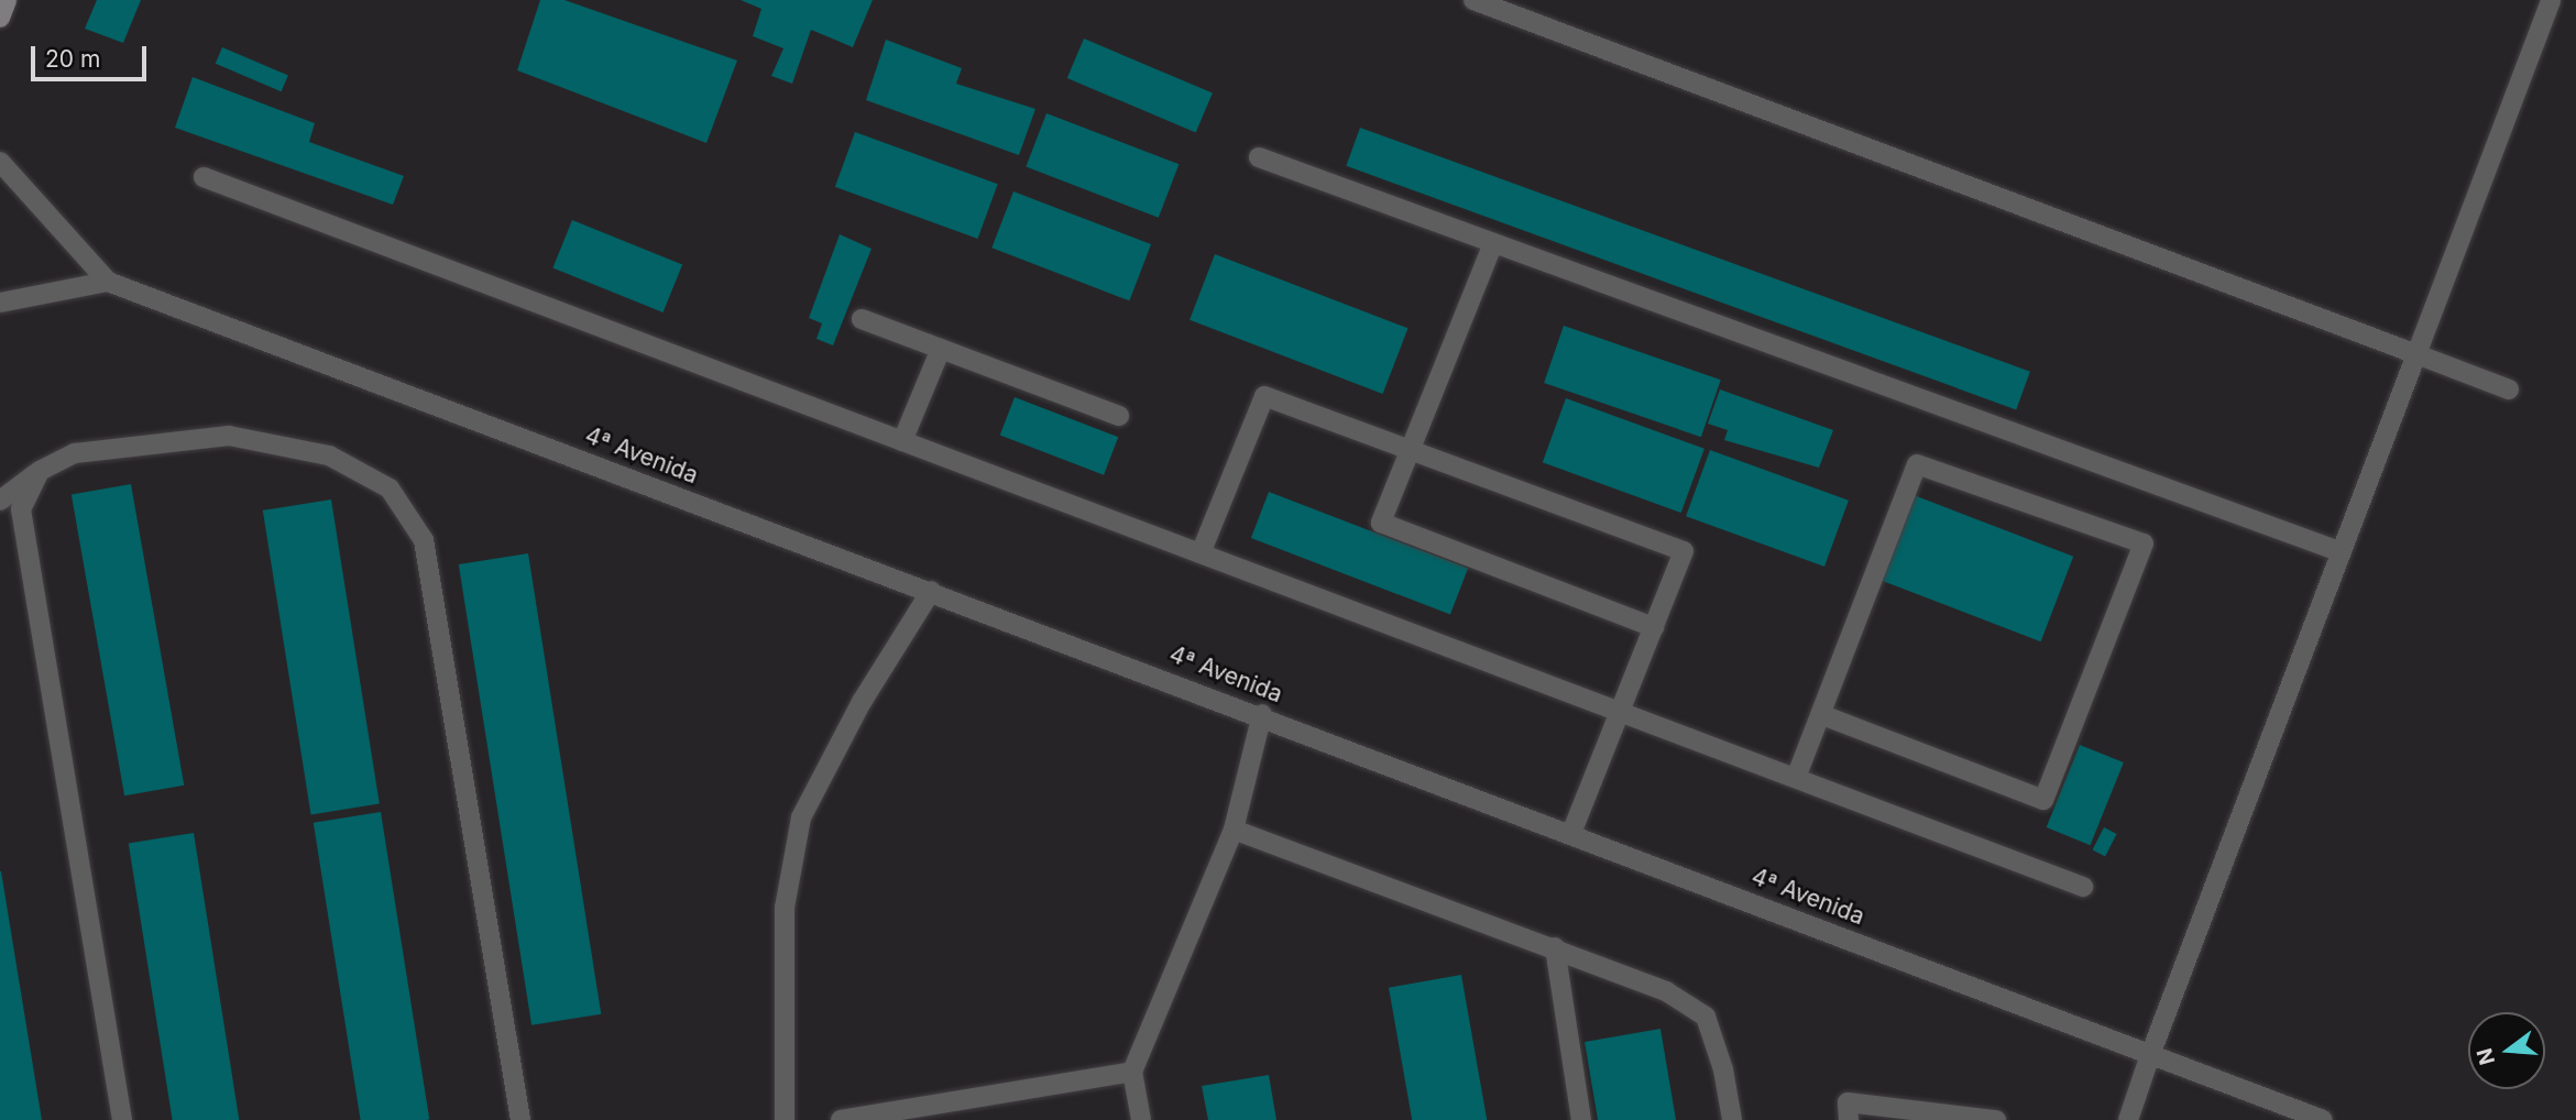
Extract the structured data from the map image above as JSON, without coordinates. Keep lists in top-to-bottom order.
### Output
{
  "streets": {
    "street": ["4ª Avenida"]
  },
  "scale_bar": "20 m",
  "north": "left"
}
